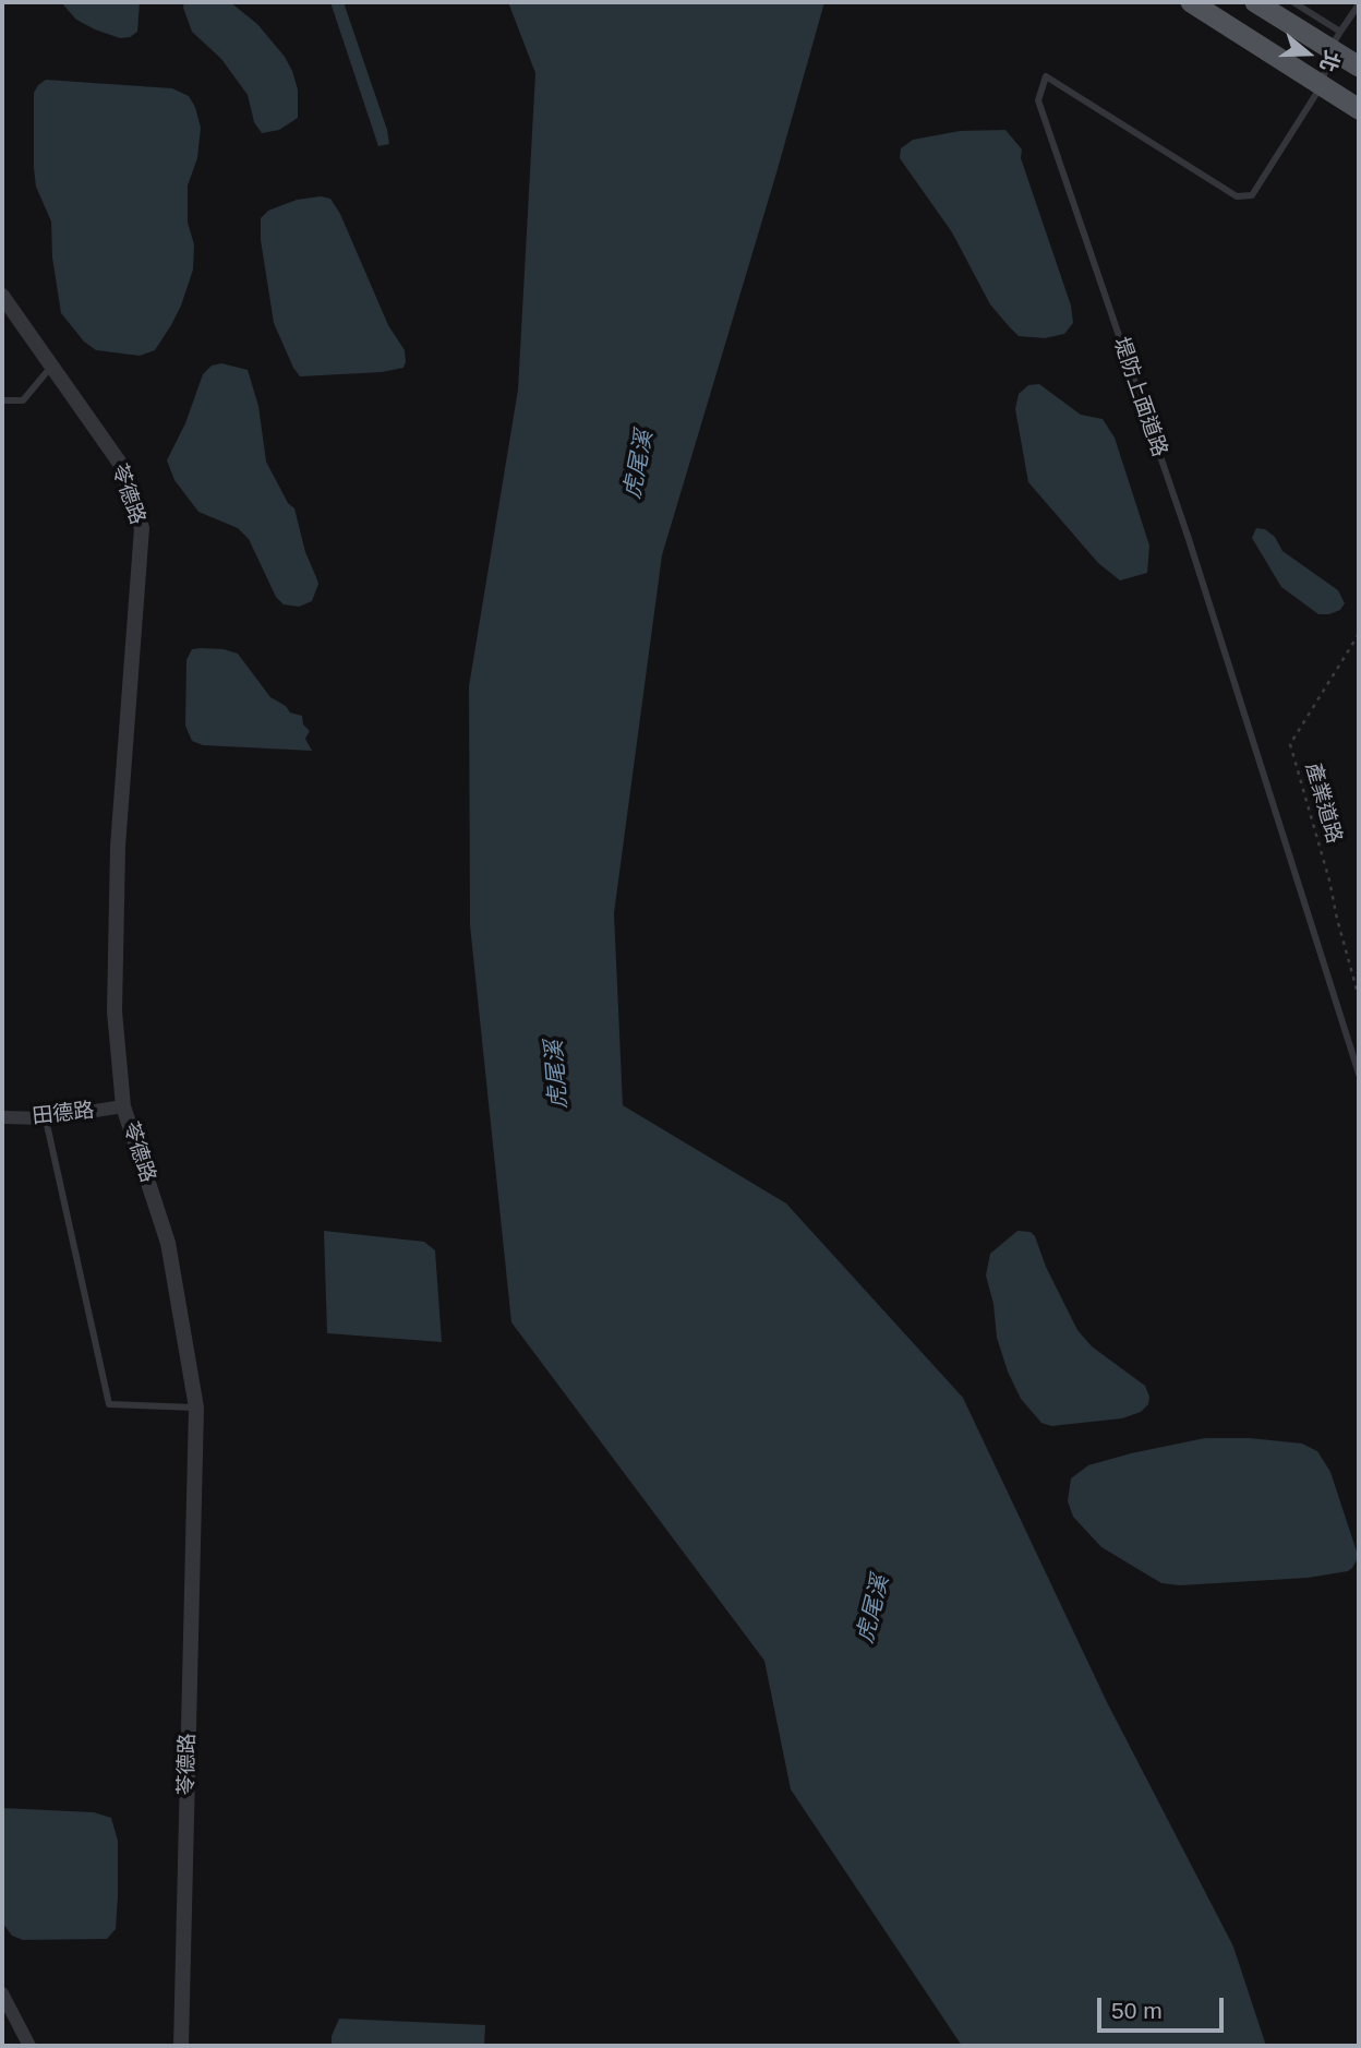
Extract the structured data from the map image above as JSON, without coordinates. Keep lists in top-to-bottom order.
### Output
{
  "streets": {
    "street": ["苓德路", "田德路"],
    "lane": ["堤防上面道路"],
    "path": ["產業道路"]
  },
  "crossings": [
    ["苓德路", "田德路"]
  ],
  "water": ["虎尾溪"],
  "scale_bar": "50 m",
  "north": "right"
}
